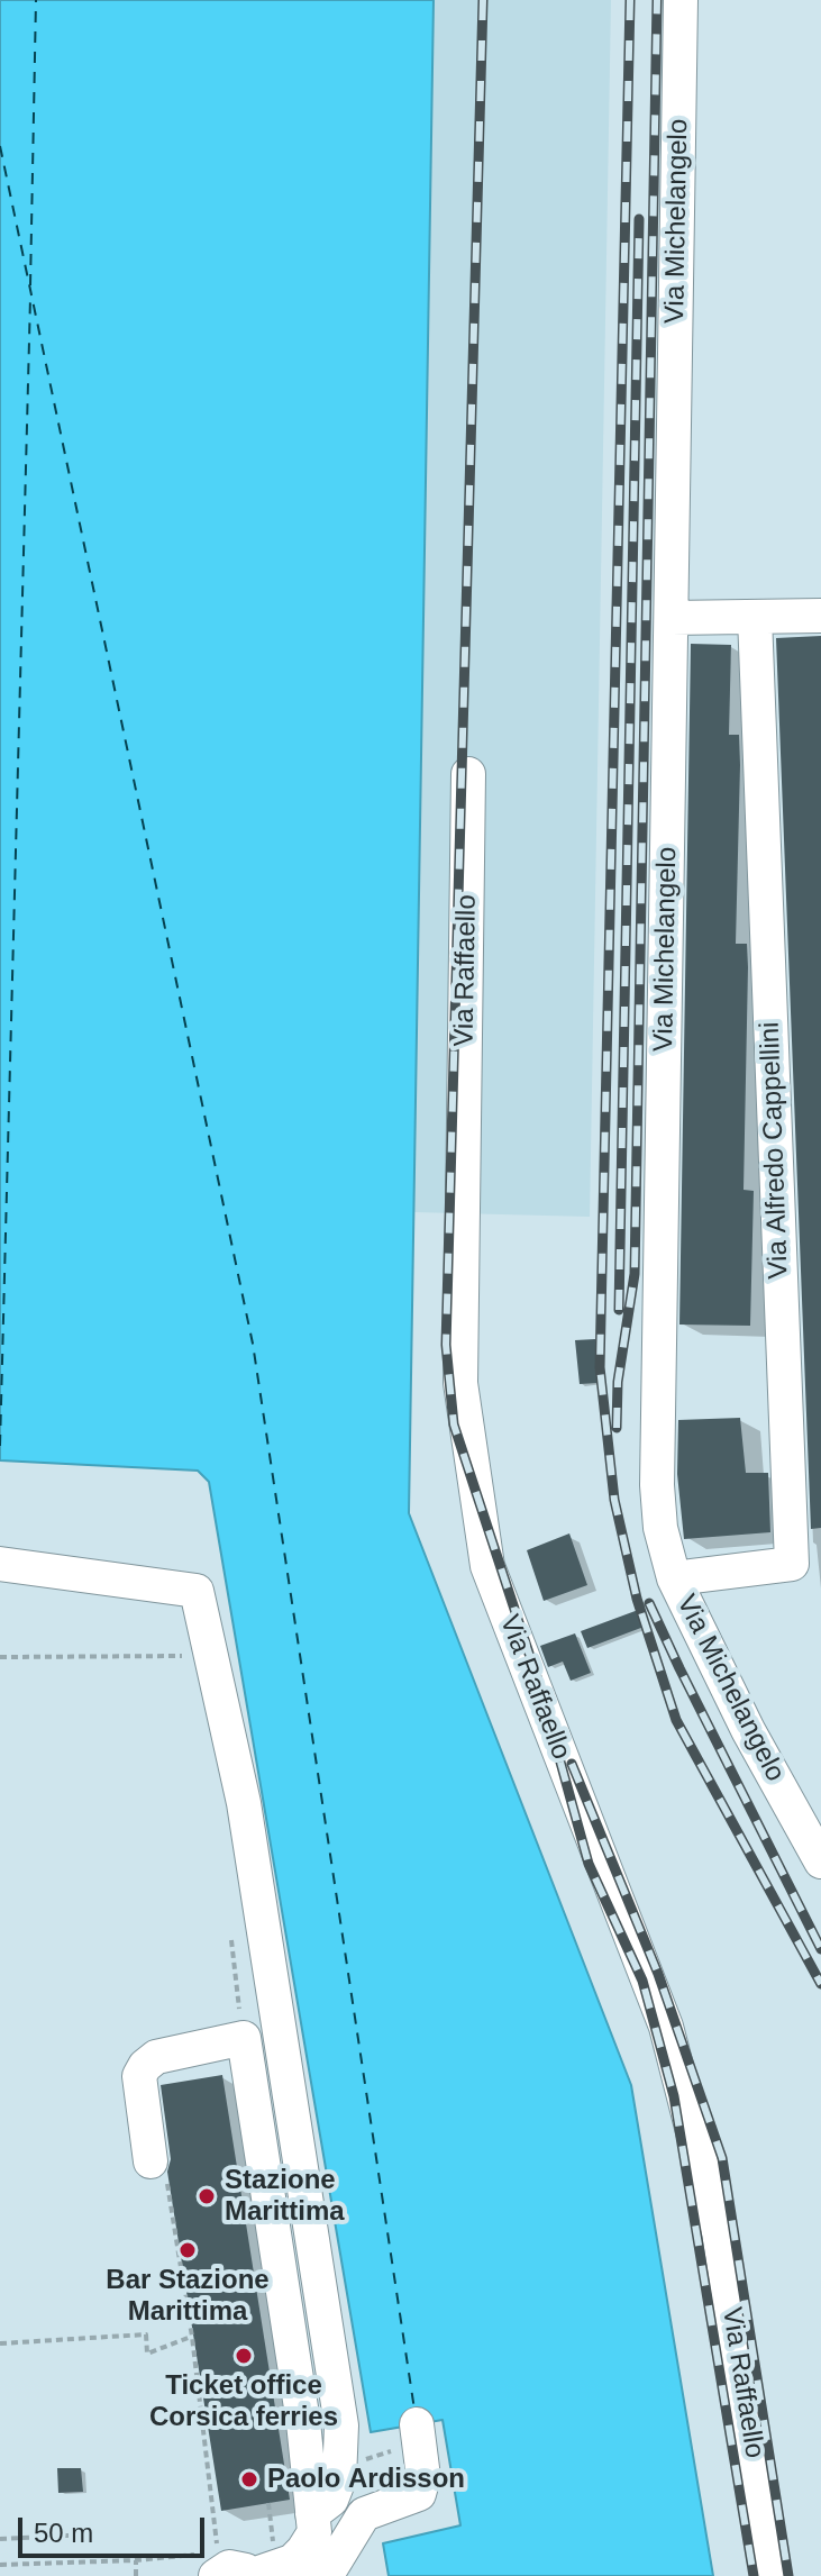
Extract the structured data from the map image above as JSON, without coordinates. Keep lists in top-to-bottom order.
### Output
{
  "streets": {
    "lane": ["Via Michelangelo", "Via Raffaello", "Via Alfredo Cappellini"]
  },
  "crossings": [
    ["Via Michelangelo", "Via Alfredo Cappellini"]
  ],
  "places": [
    "Stazione Marittima",
    "Bar Stazione Marittima",
    "Ticket office Corsica ferries",
    "Paolo Ardisson"
  ],
  "scale_bar": "50 m"
}
